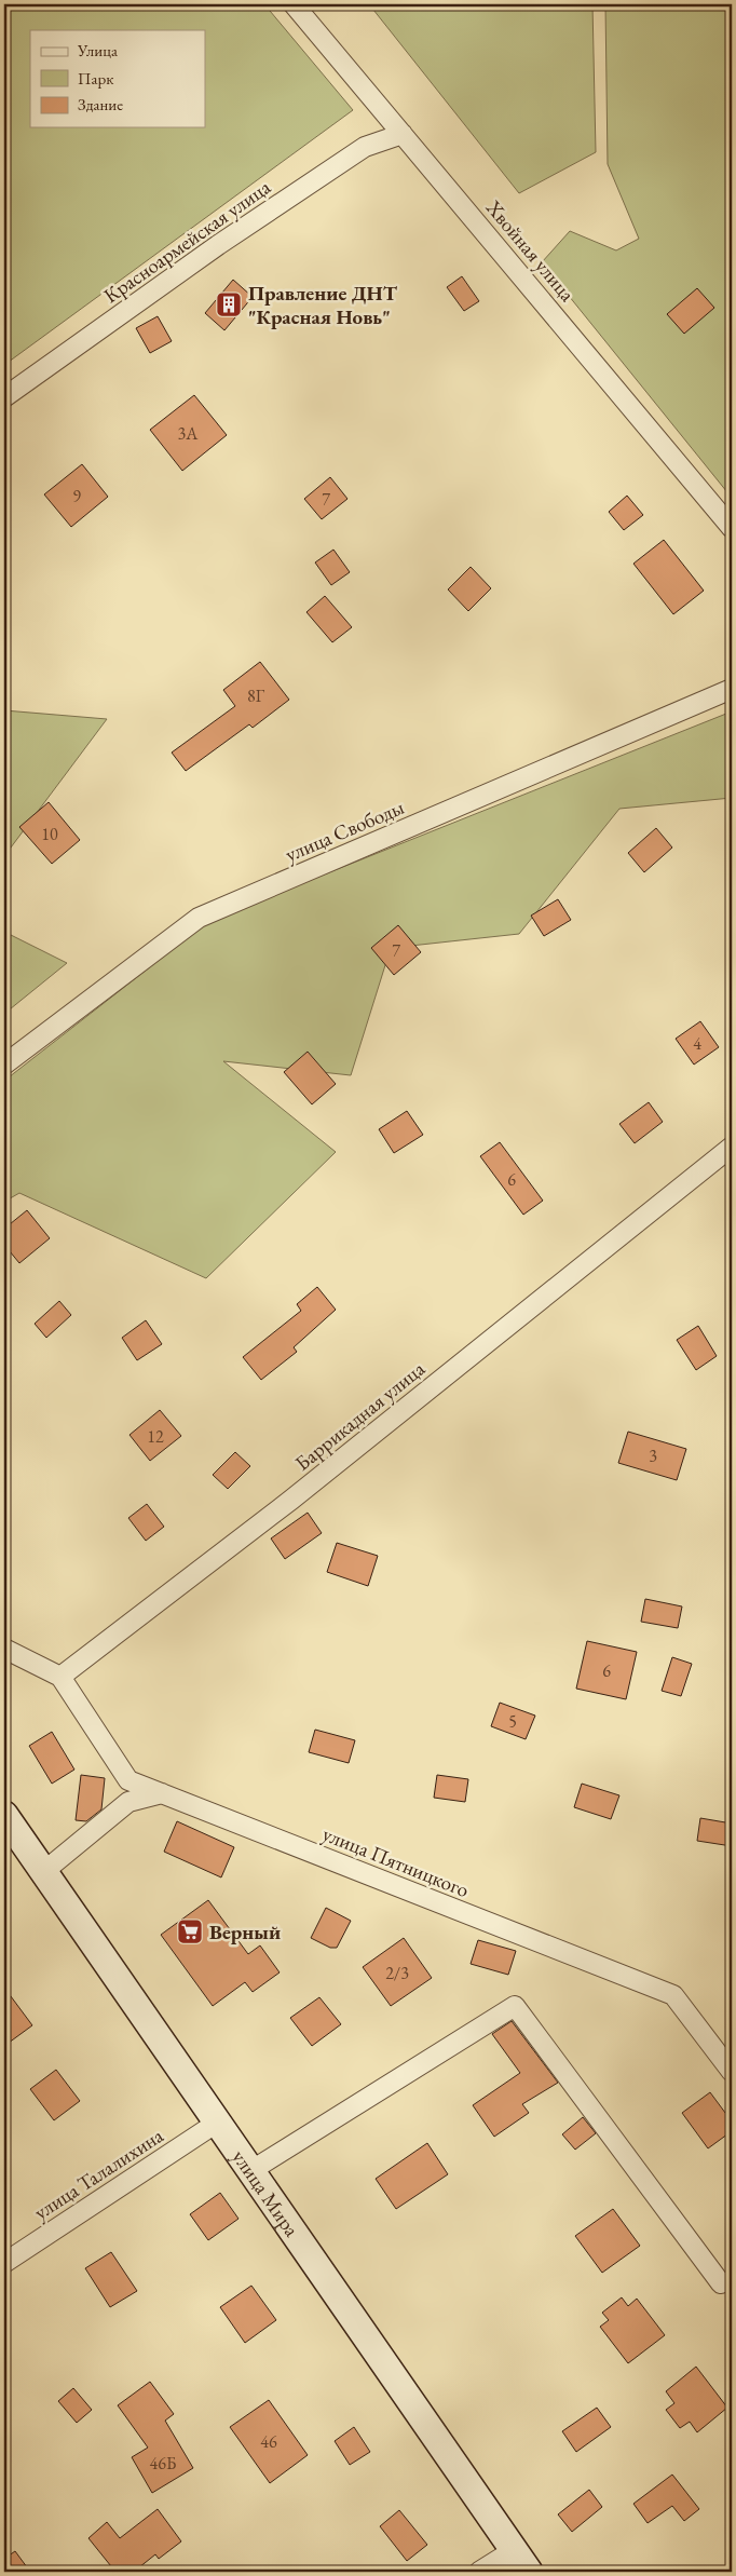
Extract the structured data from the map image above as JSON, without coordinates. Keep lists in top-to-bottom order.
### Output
{
  "streets": {
    "street": [
      "Красноармейская улица",
      "Хвойная улица",
      "улица Свободы",
      "Баррикадная улица",
      "улица Пятницкого",
      "улица Талалихина",
      "улица Мира"
    ]
  },
  "crossings": [
    ["Красноармейская улица", "Хвойная улица"],
    ["Баррикадная улица", "улица Пятницкого"],
    ["улица Талалихина", "улица Мира"]
  ],
  "places": {
    "building": ["Правление ДНТ \"Красная Новь\""],
    "supermarket": ["Верный"]
  },
  "house_numbers": [
    "3А",
    "9",
    "7",
    "8Г",
    "10",
    "7",
    "4",
    "6",
    "12",
    "3",
    "6",
    "5",
    "2/3",
    "46",
    "46Б"
  ],
  "legend": ["Улица", "Парк", "Здание"]
}
